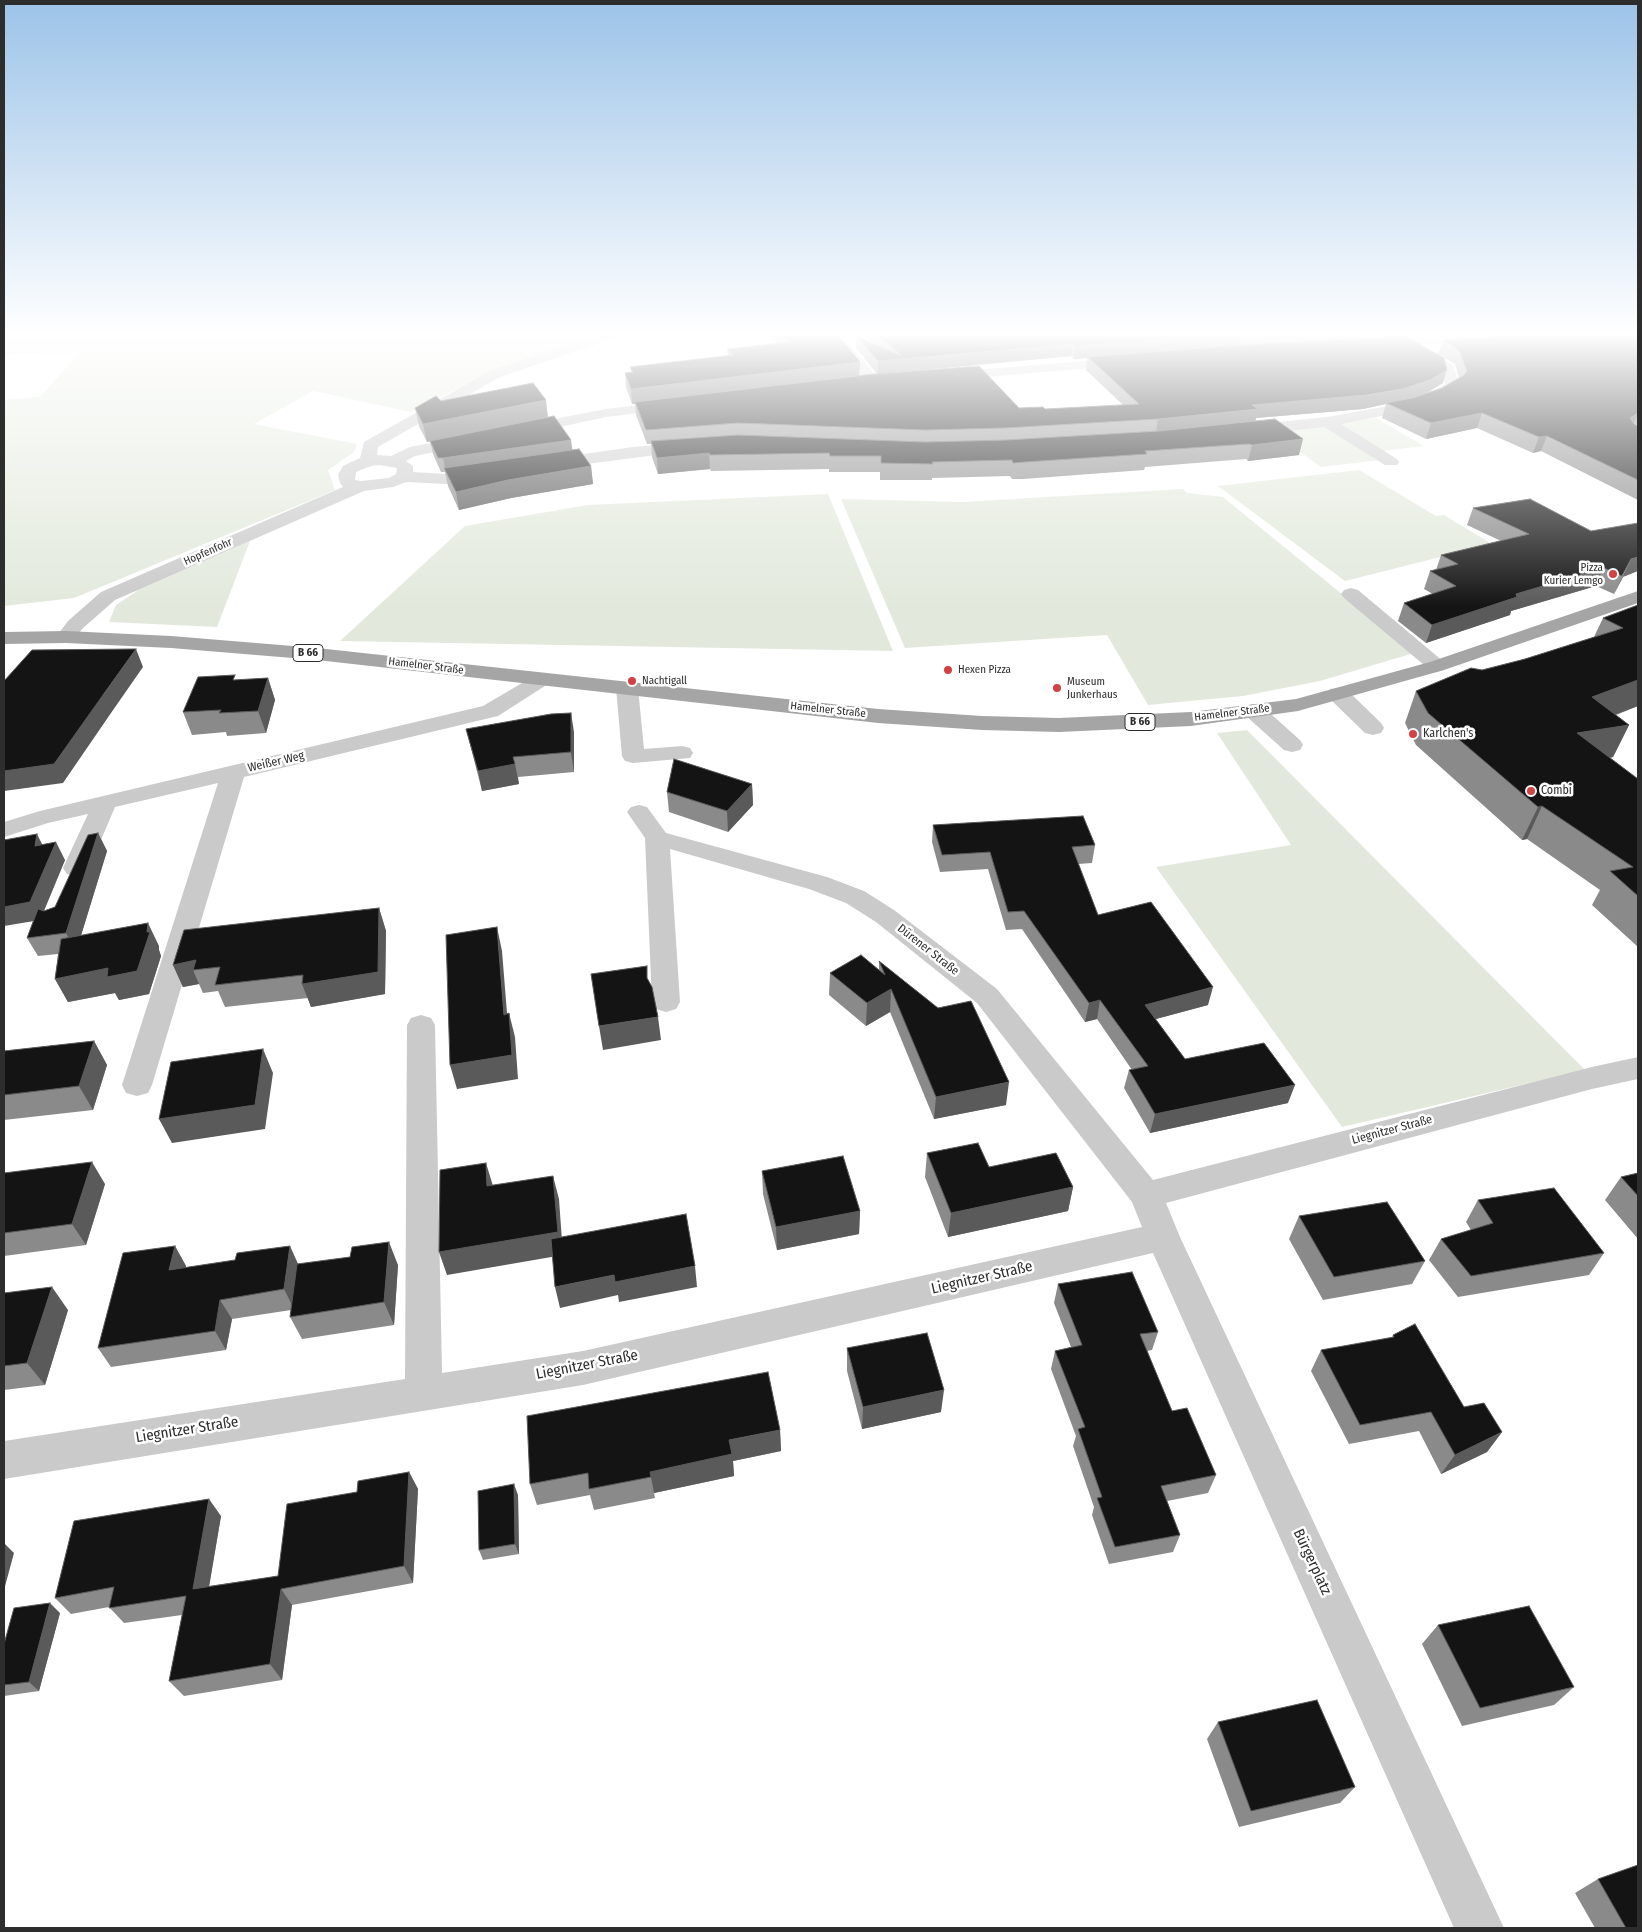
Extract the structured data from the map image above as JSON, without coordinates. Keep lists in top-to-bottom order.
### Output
{
  "streets": {
    "main road": ["B 66", "Hamelner Straße"],
    "street": [
      "Hopfenfohr",
      "Weißer Weg",
      "Dürener Straße",
      "Liegnitzer Straße",
      "Bürgerplatz"
    ]
  },
  "crossings": [
    ["Hopfenfohr", "Hamelner Straße"],
    ["Hamelner Straße", "Weißer Weg"],
    ["Dürener Straße", "Liegnitzer Straße"],
    ["Dürener Straße", "Bürgerplatz"],
    ["Liegnitzer Straße", "Bürgerplatz"]
  ],
  "places": [
    "Pizza Kurier Lemgo",
    "Hexen Pizza",
    "Nachtigall",
    "Museum Junkerhaus",
    "Karlchen's",
    "Combi"
  ]
}
